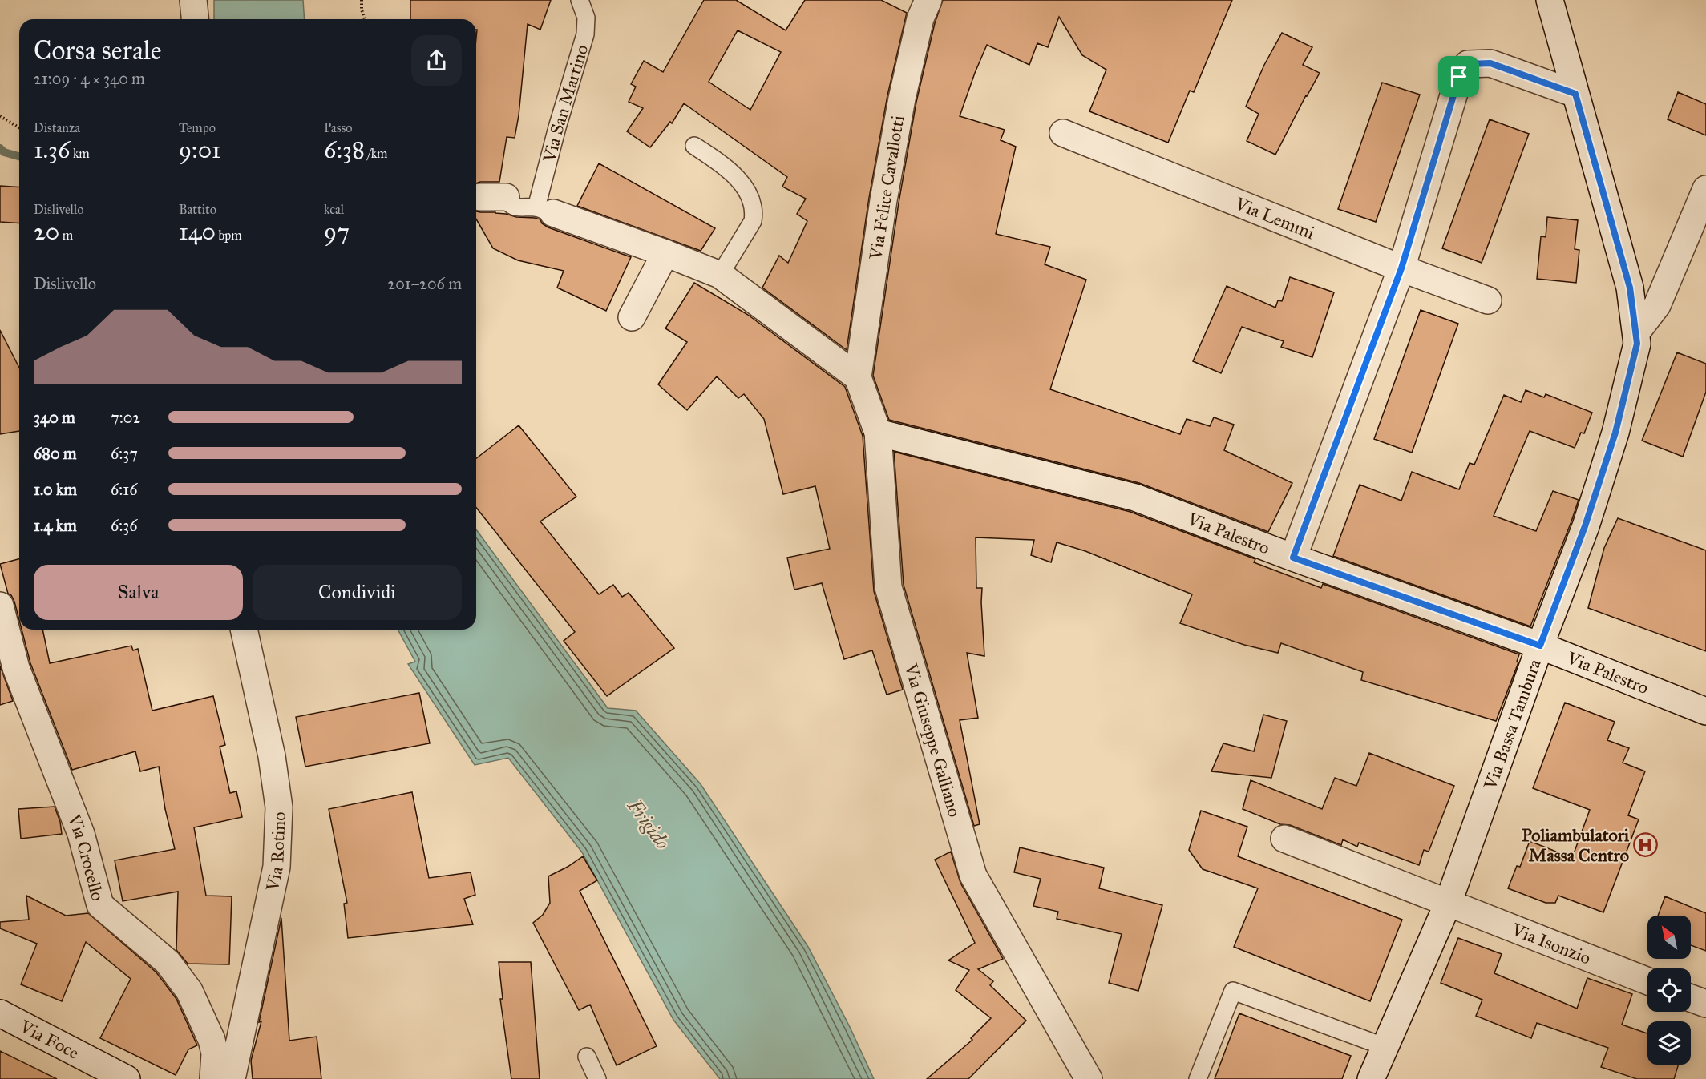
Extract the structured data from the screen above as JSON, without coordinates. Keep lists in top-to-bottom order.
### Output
{
  "streets": {
    "street": [
      "Via Felice Cavallotti",
      "Via Lemmi",
      "Via Palestro",
      "Via Bassa Tambura",
      "Via Giuseppe Galliano",
      "Via Rotino",
      "Via Crocello",
      "Via Isonzio",
      "Via Foce"
    ],
    "lane": ["Via San Martino"]
  },
  "crossings": [
    ["Via Felice Cavallotti", "Via Giuseppe Galliano"],
    ["Via Palestro", "Via Bassa Tambura"],
    ["Via Palestro", "Via Giuseppe Galliano"],
    ["Via Bassa Tambura", "Via Isonzio"]
  ],
  "water": ["Frigido"],
  "places": {
    "hospital": ["Poliambulatori Massa Centro"]
  },
  "north": "top left",
  "page": {
    "heading": ["Corsa serale", "21:09 · 4 × 340 m"],
    "stats": [
      ["Distanza", "1.36 km"],
      ["Tempo", "9:01"],
      ["Passo", "6:38 /km"],
      ["Dislivello", "20 m"],
      ["Battito", "140 bpm"],
      ["kcal", "97"]
    ],
    "chart": ["Dislivello", "201–206 m"],
    "list": [
      {
        "name": "340 m",
        "note": "7:02"
      },
      {
        "name": "680 m",
        "note": "6:37"
      },
      {
        "name": "1.0 km",
        "note": "6:16"
      },
      {
        "name": "1.4 km",
        "note": "6:36"
      }
    ],
    "buttons": ["Salva", "Condividi"]
  }
}
